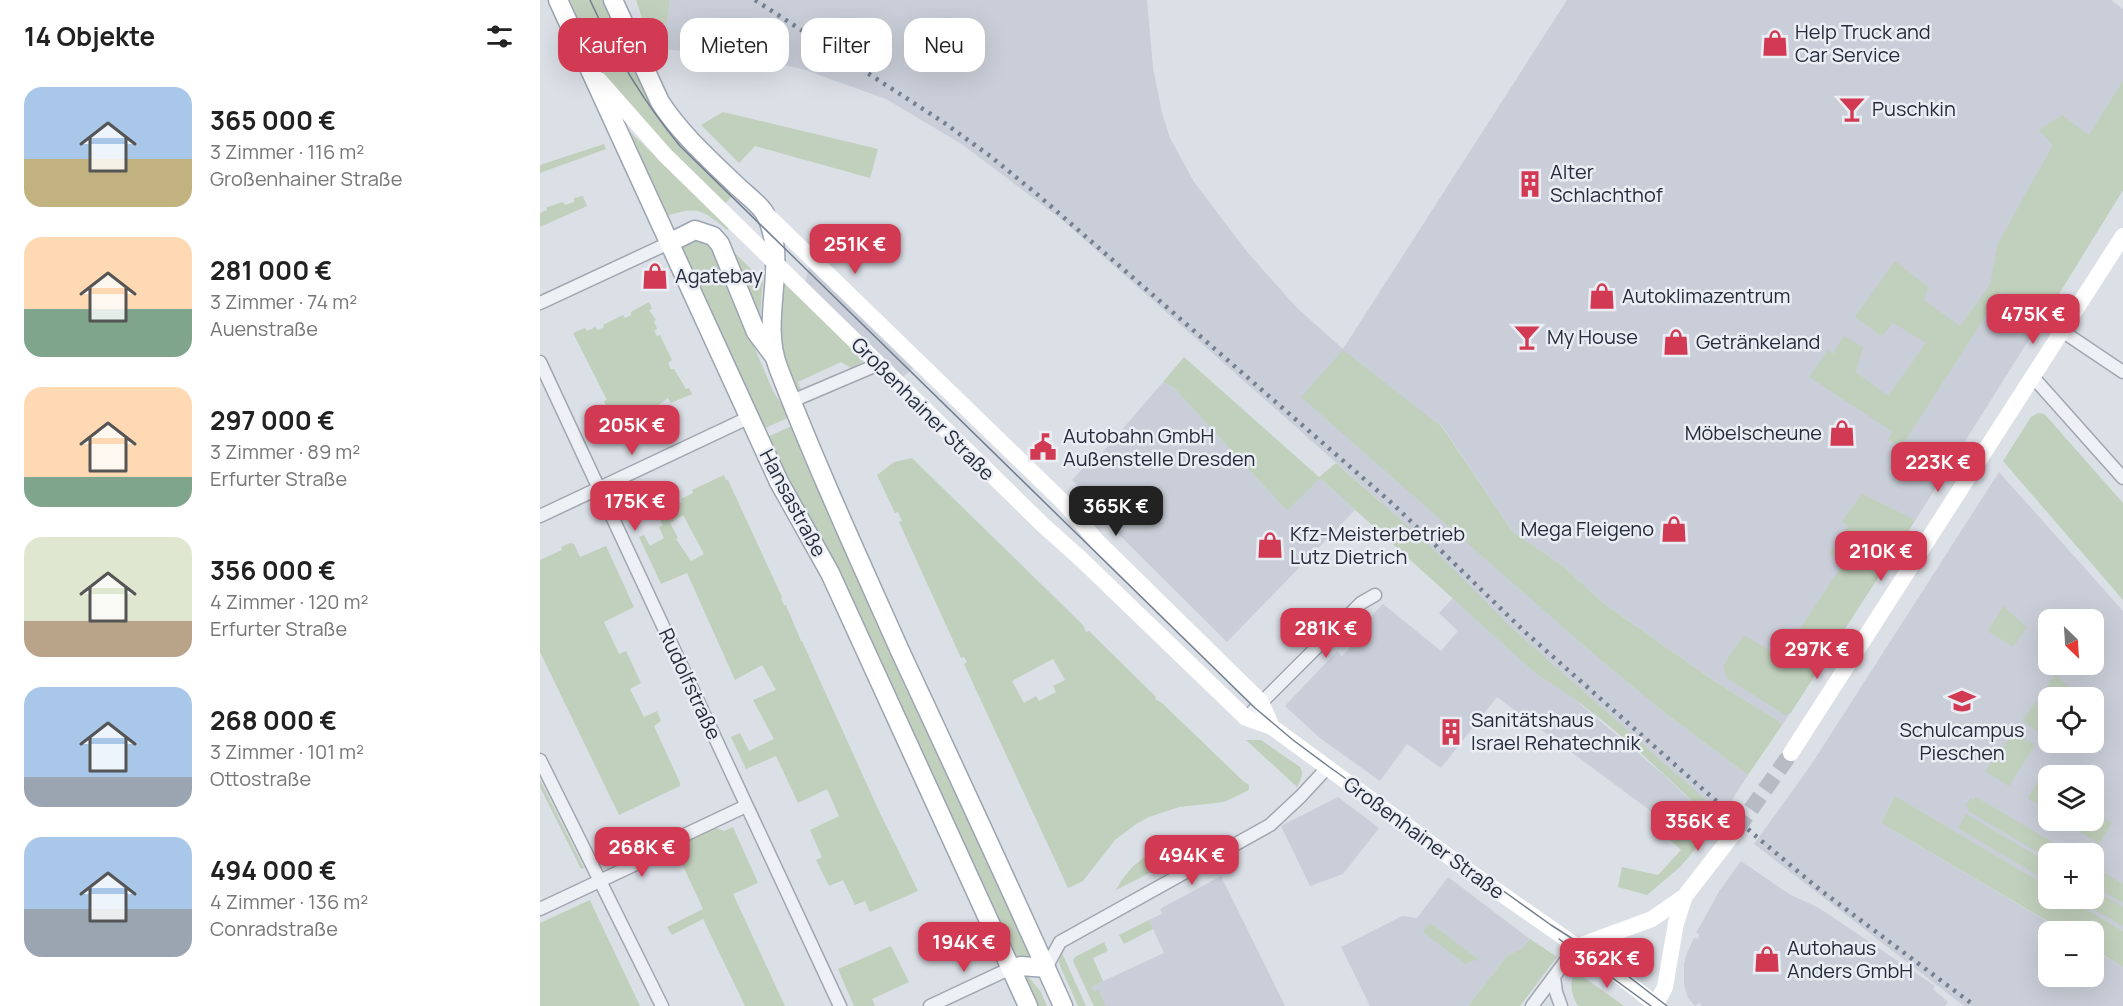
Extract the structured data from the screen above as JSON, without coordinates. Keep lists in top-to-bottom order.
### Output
{
  "streets": {
    "main road": ["Großenhainer Straße", "Hansastraße"],
    "street": ["Rudolfstraße"]
  },
  "crossings": [
    ["Großenhainer Straße", "Hansastraße"]
  ],
  "places": {
    "shop": [
      "Help Truck and Car Service",
      "Agatebay",
      "Autoklimazentrum",
      "Getränkeland",
      "Möbelscheune",
      "Mega Fleigeno",
      "Kfz-Meisterbetrieb Lutz Dietrich",
      "Autohaus Anders GmbH"
    ],
    "bar": ["Puschkin", "My House"],
    "building": ["Alter Schlachthof", "Sanitätshaus Israel Rehatechnik"],
    "public building": ["Autobahn GmbH Außenstelle Dresden"],
    "school or university": ["Schulcampus Pieschen"]
  },
  "north": "bottom right",
  "page": {
    "heading": "14 Objekte",
    "chip": [
      "Kaufen",
      "Mieten",
      "Filter",
      "Neu"
    ],
    "list": [
      {
        "name": "365 000 €",
        "note": "3 Zimmer · 116 m² · Großenhainer Straße"
      },
      {
        "name": "281 000 €",
        "note": "3 Zimmer · 74 m² · Auenstraße"
      },
      {
        "name": "297 000 €",
        "note": "3 Zimmer · 89 m² · Erfurter Straße"
      },
      {
        "name": "356 000 €",
        "note": "4 Zimmer · 120 m² · Erfurter Straße"
      },
      {
        "name": "268 000 €",
        "note": "3 Zimmer · 101 m² · Ottostraße"
      },
      {
        "name": "494 000 €",
        "note": "4 Zimmer · 136 m² · Conradstraße"
      }
    ],
    "price": [
      "251K €",
      "475K €",
      "205K €",
      "223K €",
      "175K €",
      "365K €",
      "210K €",
      "281K €",
      "297K €",
      "356K €",
      "268K €",
      "494K €",
      "194K €",
      "362K €"
    ],
    "map_buttons": ["+", "−"]
  }
}
